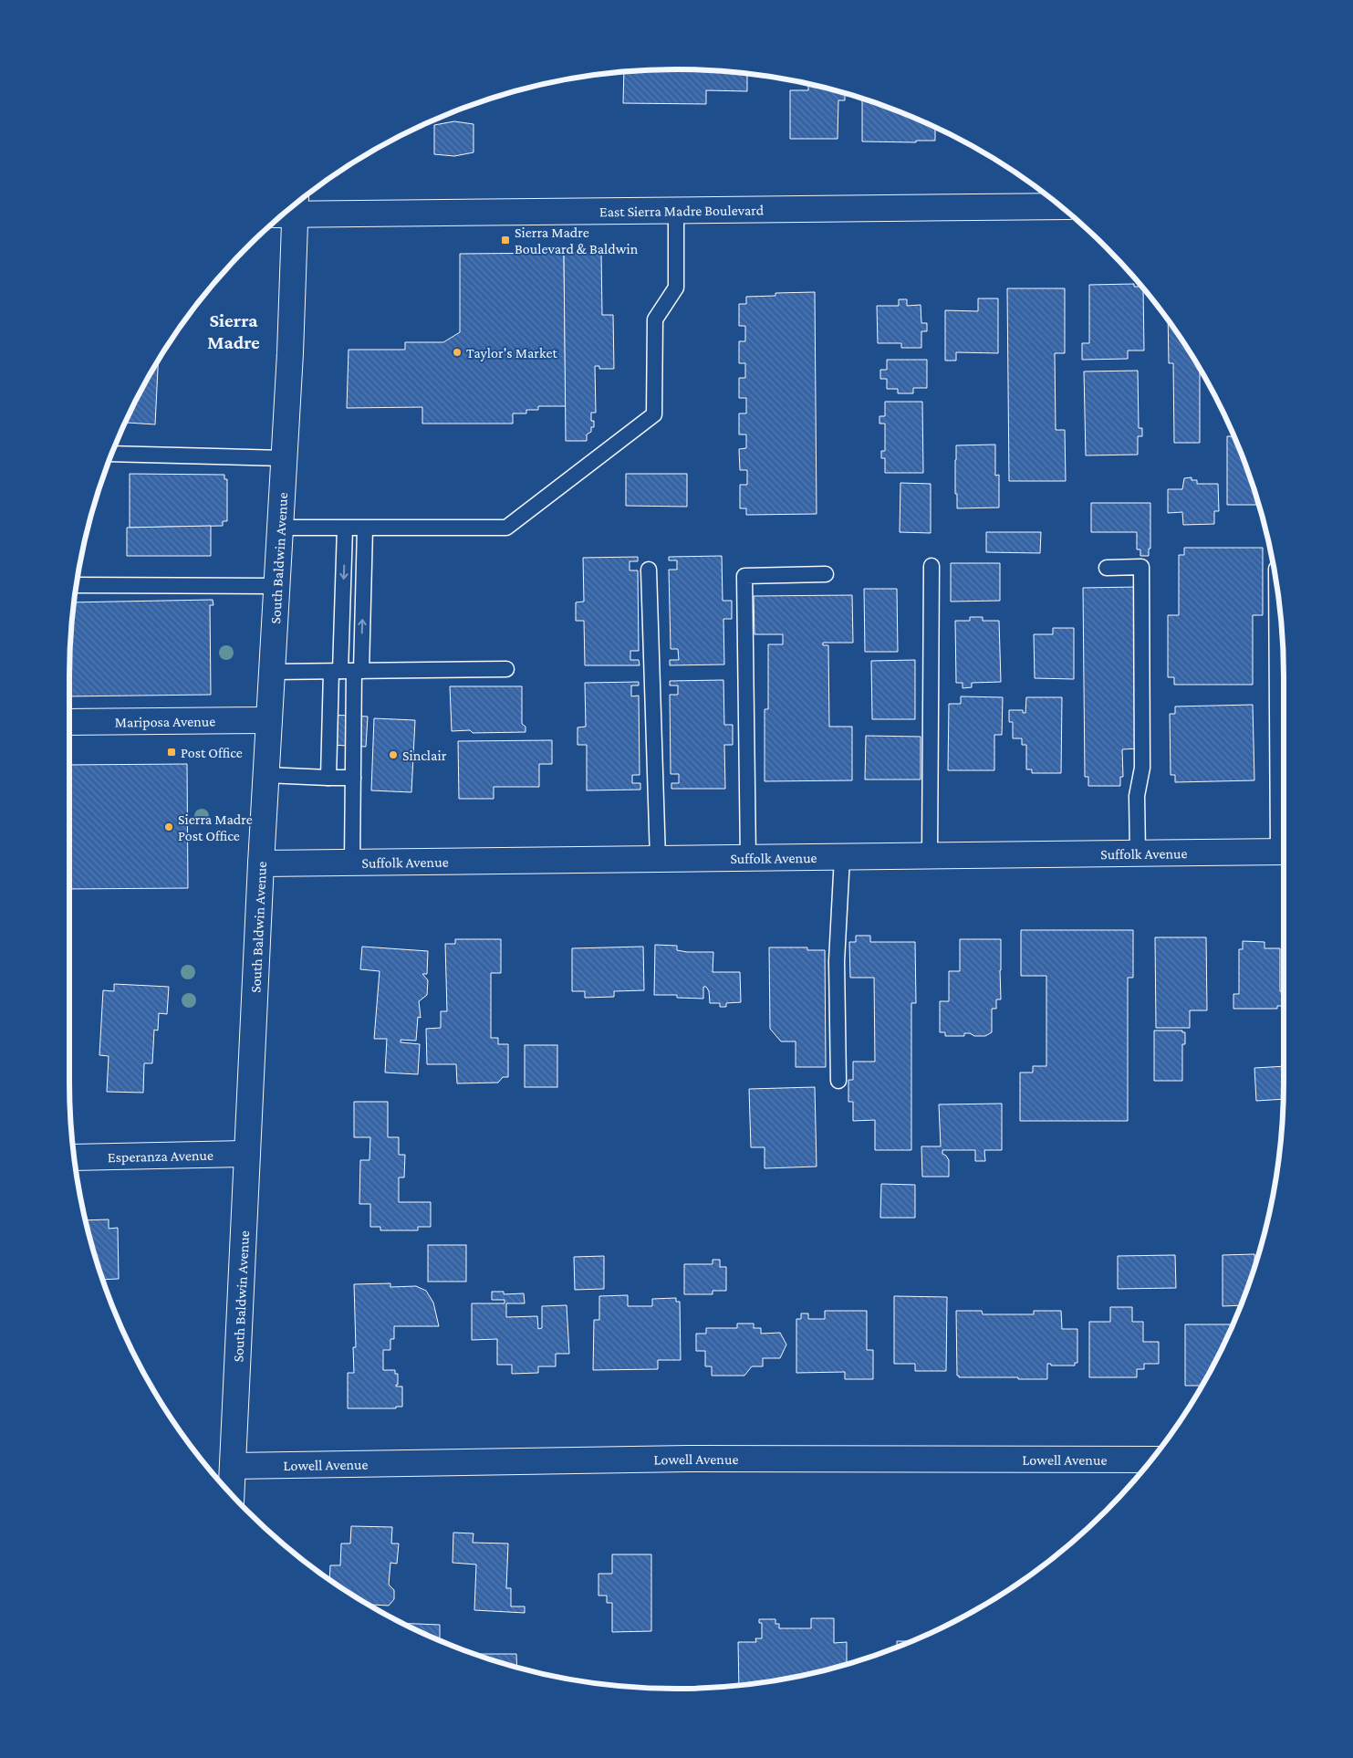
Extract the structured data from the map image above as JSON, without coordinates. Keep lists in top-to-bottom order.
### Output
{
  "streets": {
    "street": [
      "East Sierra Madre Boulevard",
      "South Baldwin Avenue",
      "Mariposa Avenue",
      "Suffolk Avenue",
      "Esperanza Avenue",
      "Lowell Avenue"
    ]
  },
  "crossings": [
    ["South Baldwin Avenue", "Mariposa Avenue"],
    ["South Baldwin Avenue", "Suffolk Avenue"],
    ["South Baldwin Avenue", "Esperanza Avenue"],
    ["South Baldwin Avenue", "Lowell Avenue"]
  ],
  "districts": ["Sierra Madre"],
  "places": {
    "transit": ["Sierra Madre Boulevard & Baldwin", "Post Office"],
    "other": ["Taylor's Market", "Sinclair", "Sierra Madre Post Office"]
  }
}
